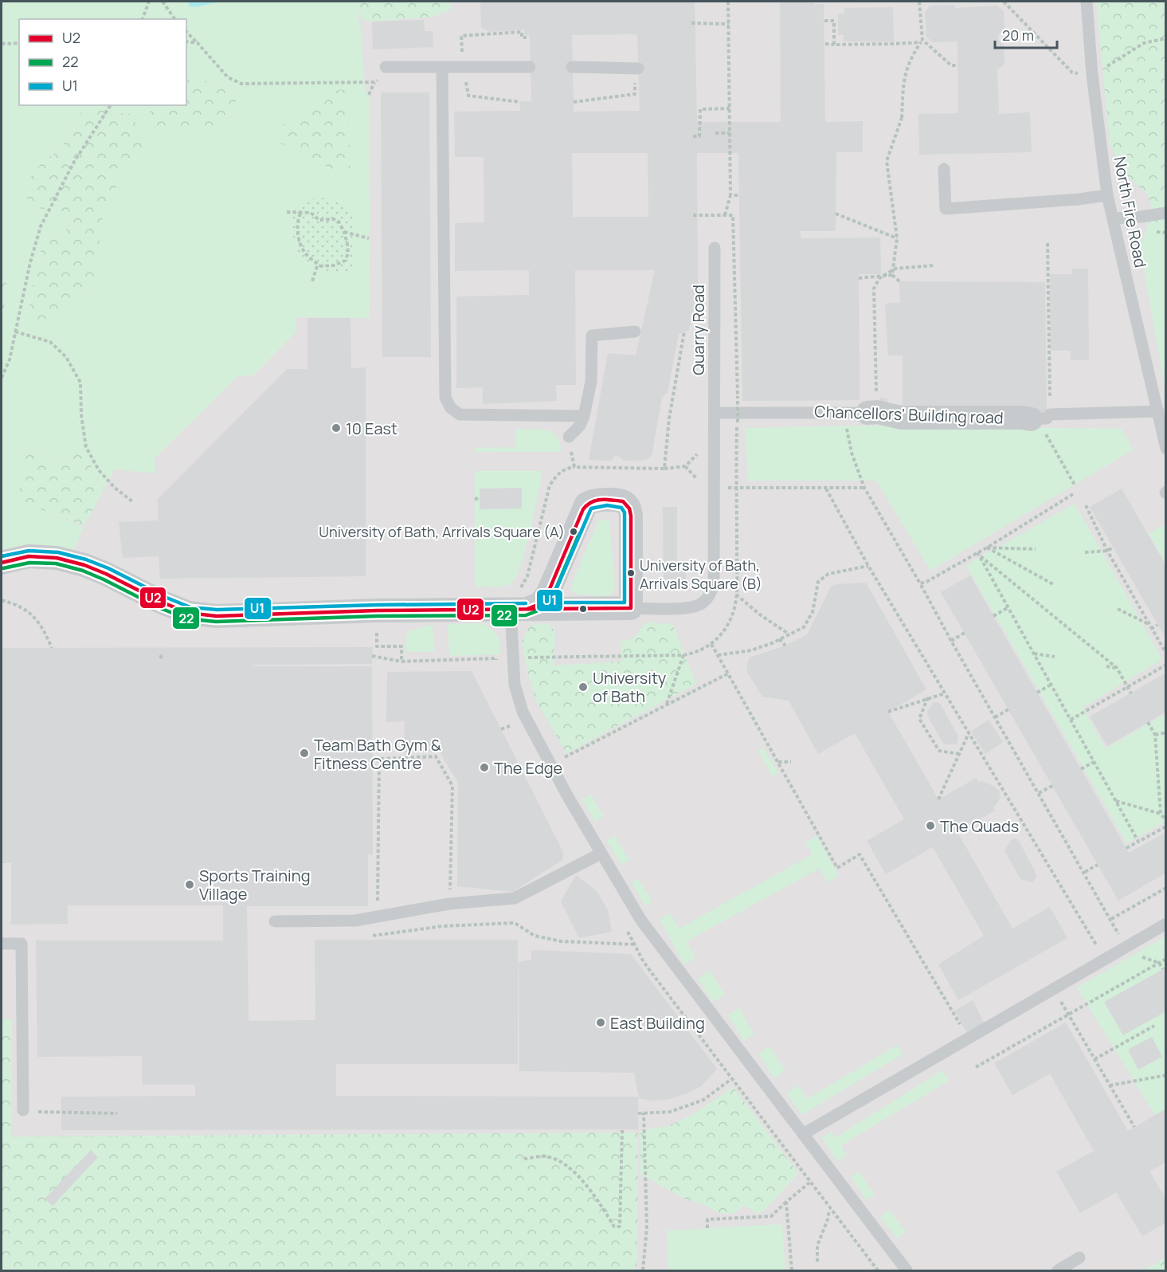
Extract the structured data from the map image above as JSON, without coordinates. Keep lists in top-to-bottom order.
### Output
{
  "streets": {
    "street": ["Chancellors' Building road"],
    "lane": ["North Fire Road", "Quarry Road"]
  },
  "crossings": [
    ["North Fire Road", "Chancellors' Building road"],
    ["Quarry Road", "Chancellors' Building road"]
  ],
  "places": [
    "10 East",
    "University of Bath, Arrivals Square (A)",
    "University of Bath, Arrivals Square (B)",
    "University of Bath",
    "Team Bath Gym & Fitness Centre",
    "The Edge",
    "The Quads",
    "Sports Training Village",
    "East Building"
  ],
  "lines": ["transit line U2", "transit line U1", "transit line 22"],
  "legend": ["U2", "22", "U1"],
  "scale_bar": "20 m"
}
